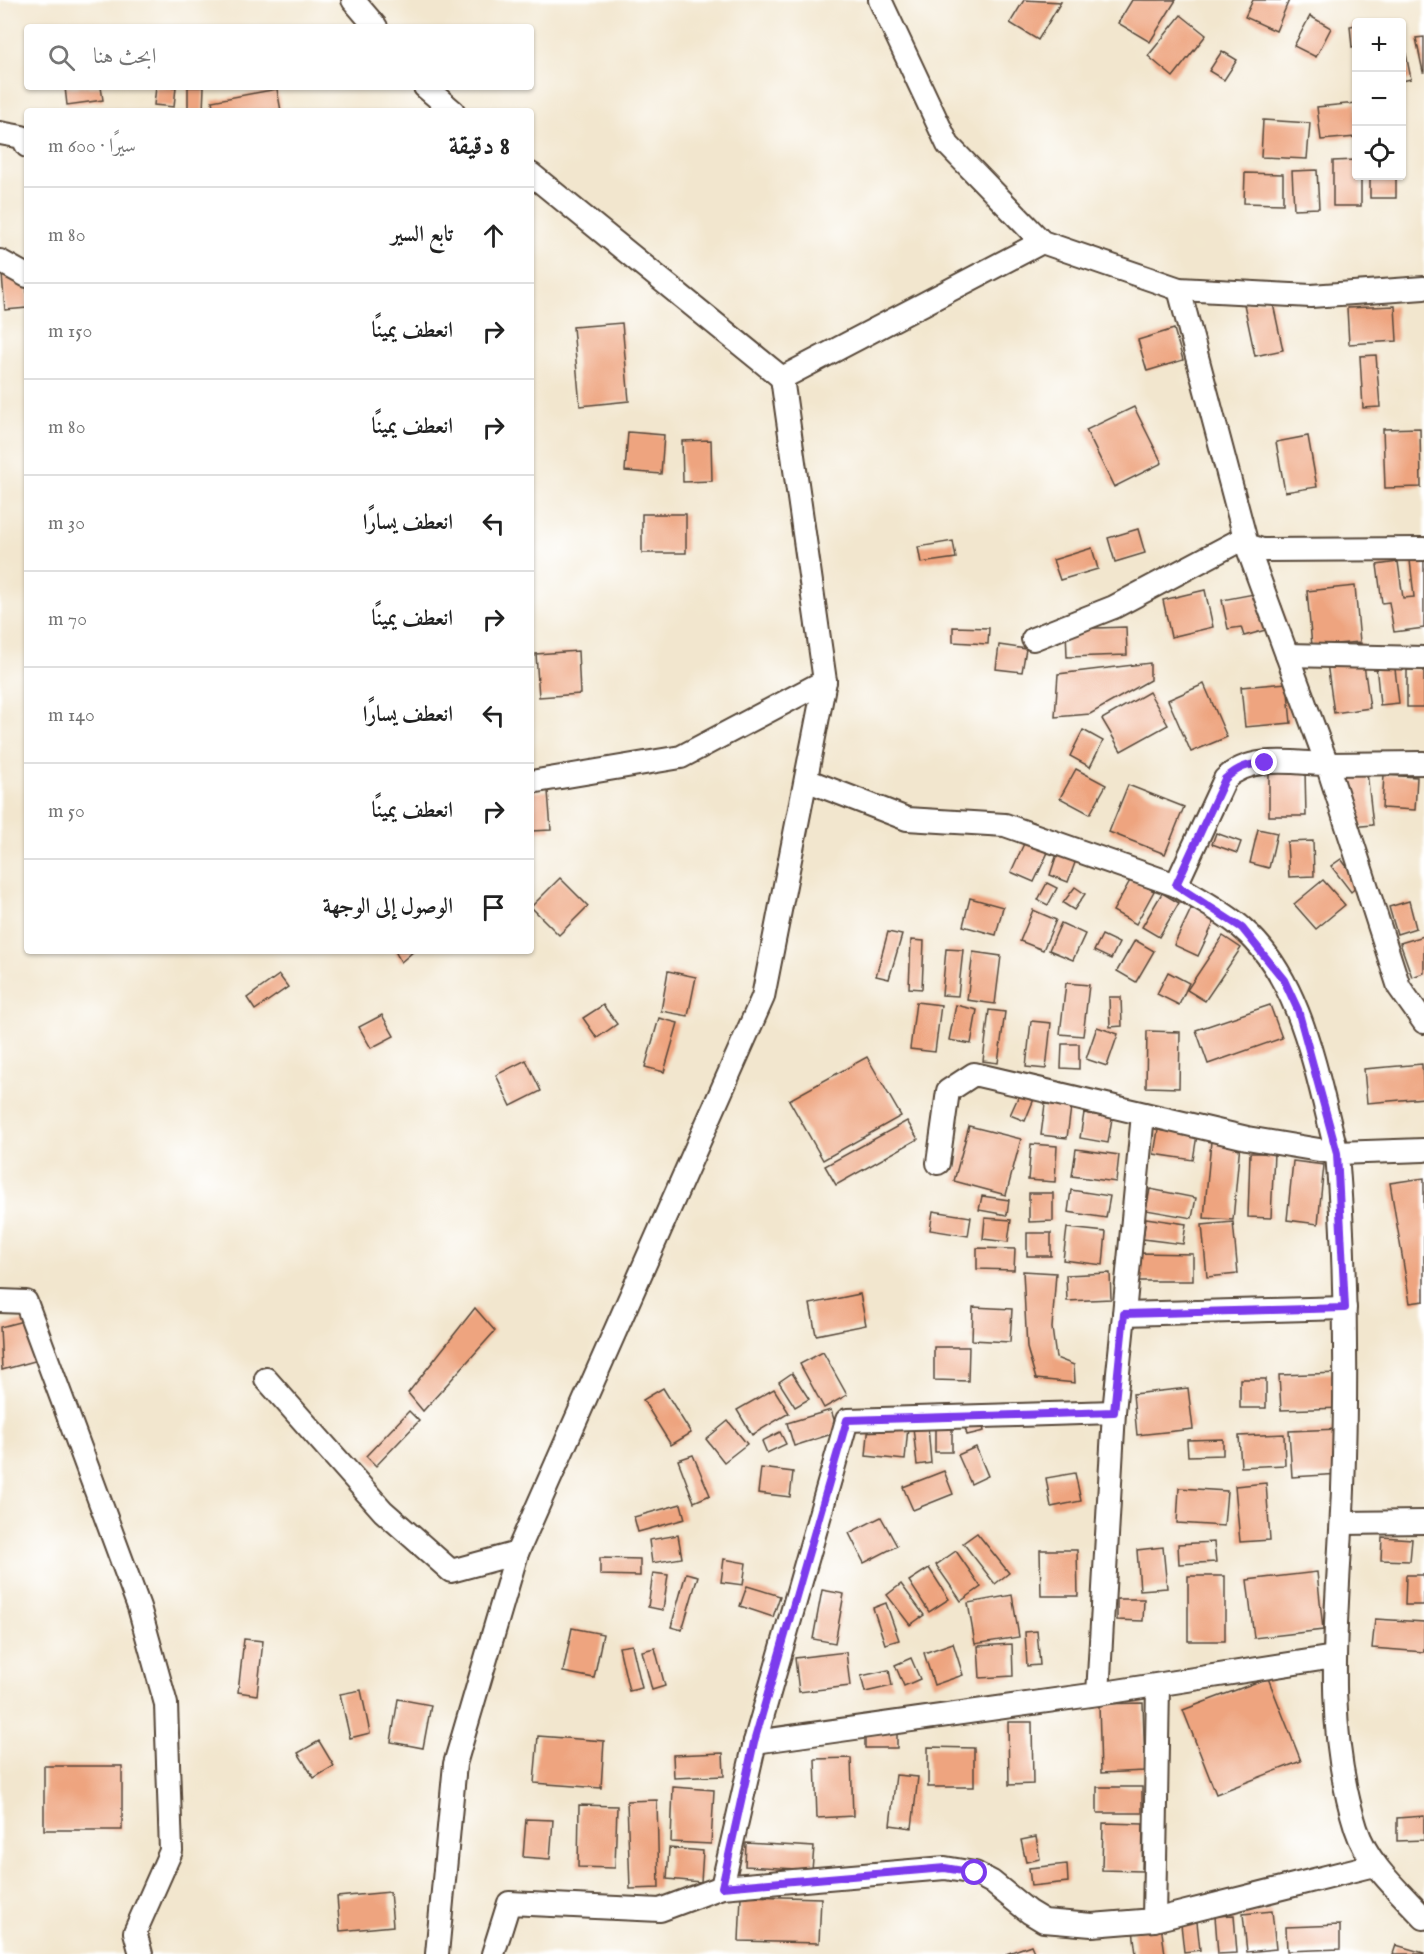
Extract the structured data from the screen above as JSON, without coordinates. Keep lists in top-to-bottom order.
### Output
{
  "page": {
    "map_buttons": ["+", "−"],
    "search": "ابحث هنا",
    "heading": ["8 دقيقة", "سيرًا · 600 m"],
    "list": [
      ["تابع السير", "80 m"],
      ["انعطف يمينًا", "150 m"],
      ["انعطف يمينًا", "80 m"],
      ["انعطف يسارًا", "30 m"],
      ["انعطف يمينًا", "70 m"],
      ["انعطف يسارًا", "140 m"],
      ["انعطف يمينًا", "50 m"],
      "الوصول إلى الوجهة"
    ]
  }
}
